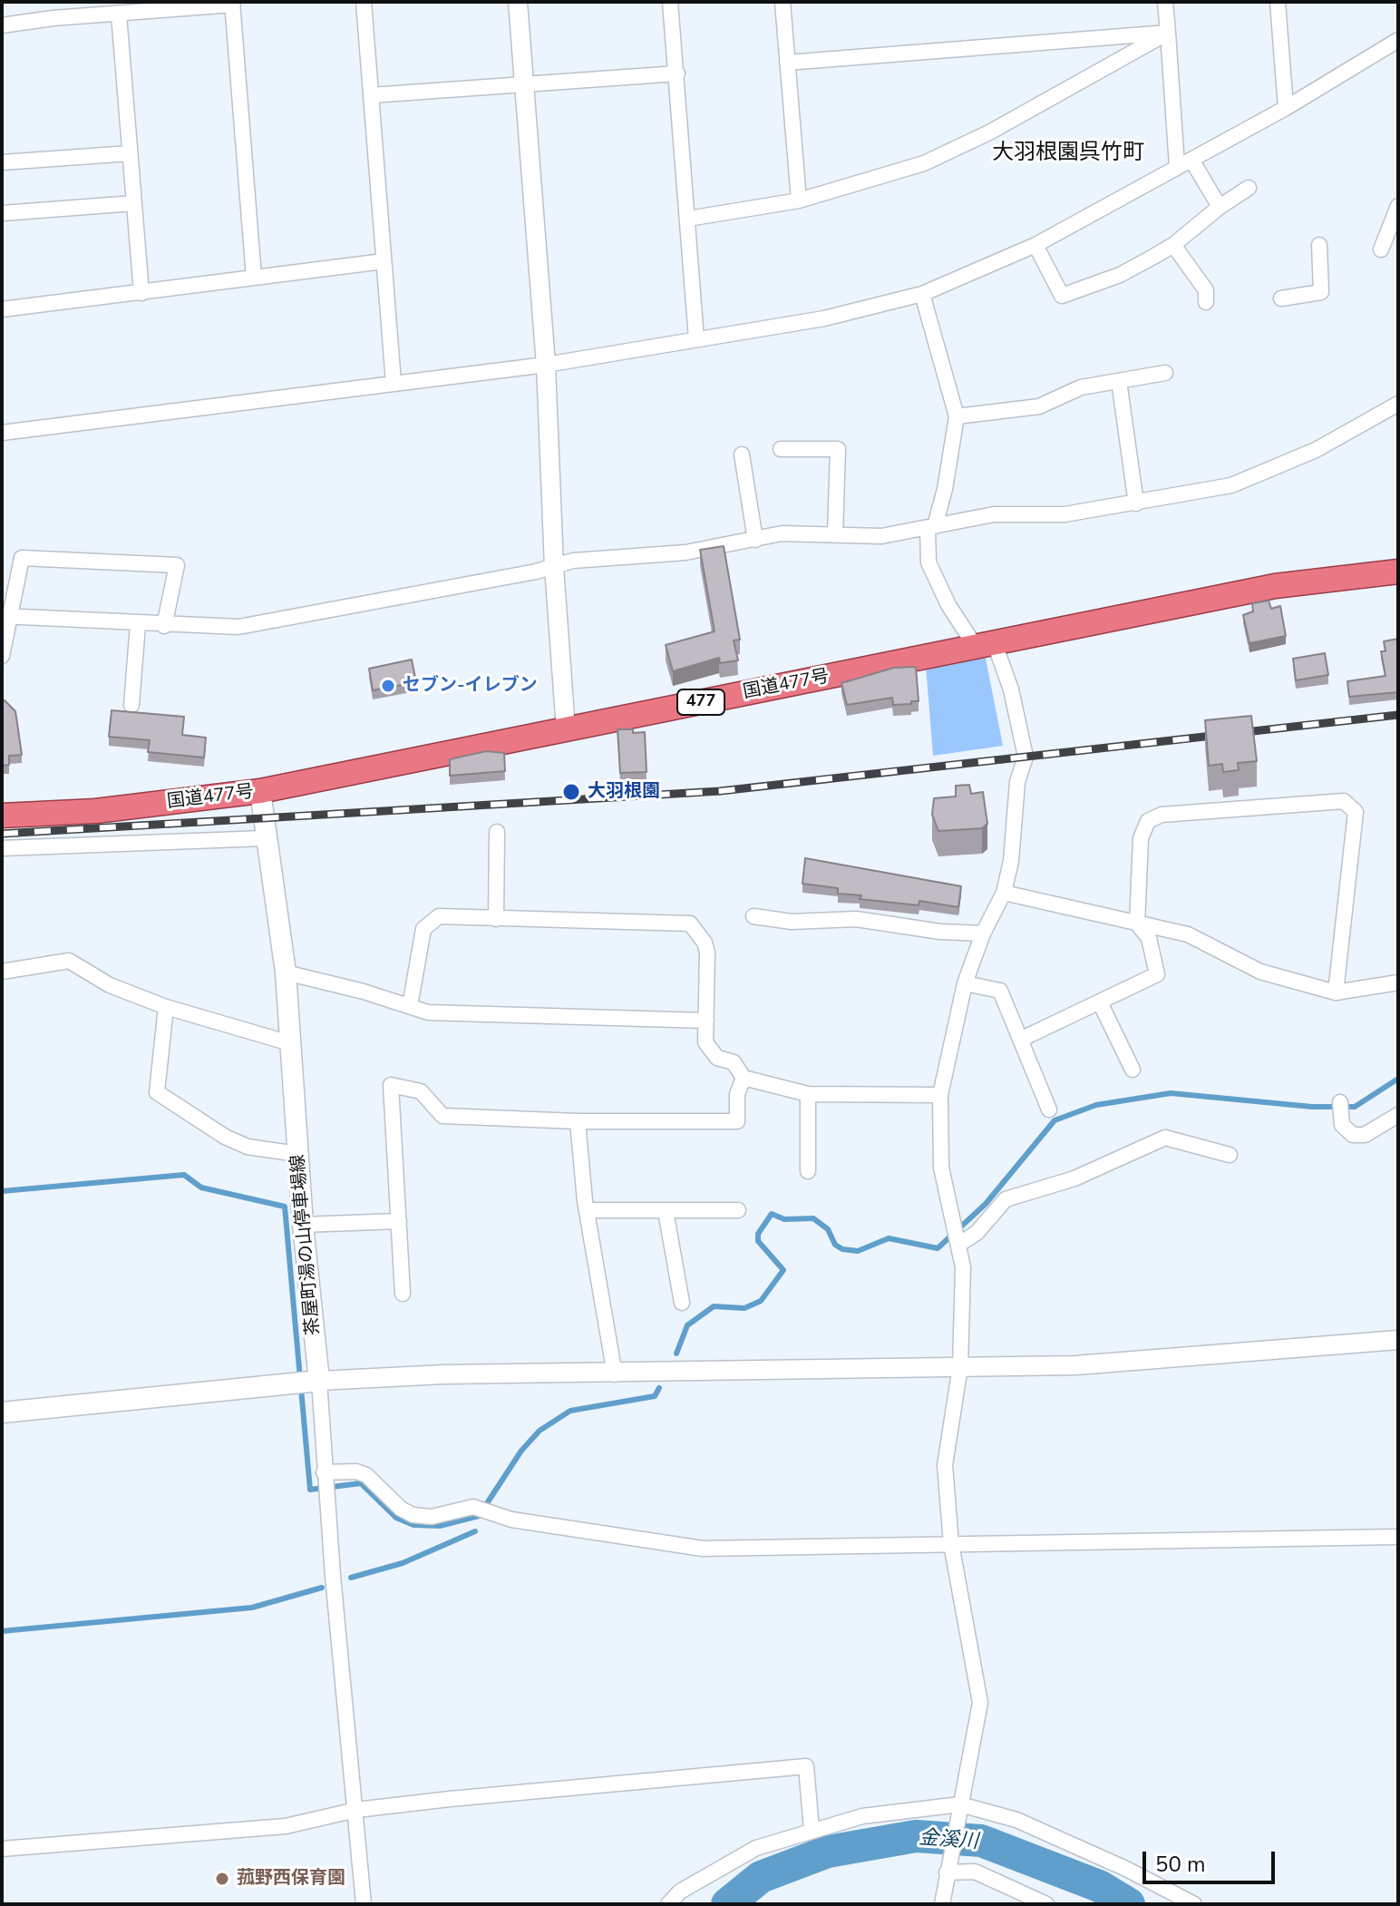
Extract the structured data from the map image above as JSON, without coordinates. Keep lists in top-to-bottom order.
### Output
{
  "streets": {
    "highway": ["国道477号", "477"],
    "main road": ["茶屋町湯の山停車場線"]
  },
  "crossings": [
    ["国道477号", "茶屋町湯の山停車場線"]
  ],
  "districts": ["大羽根園呉竹町"],
  "water": ["金溪川"],
  "places": ["セブン-イレブン", "大羽根園", "菰野西保育園"],
  "scale_bar": "50 m"
}
